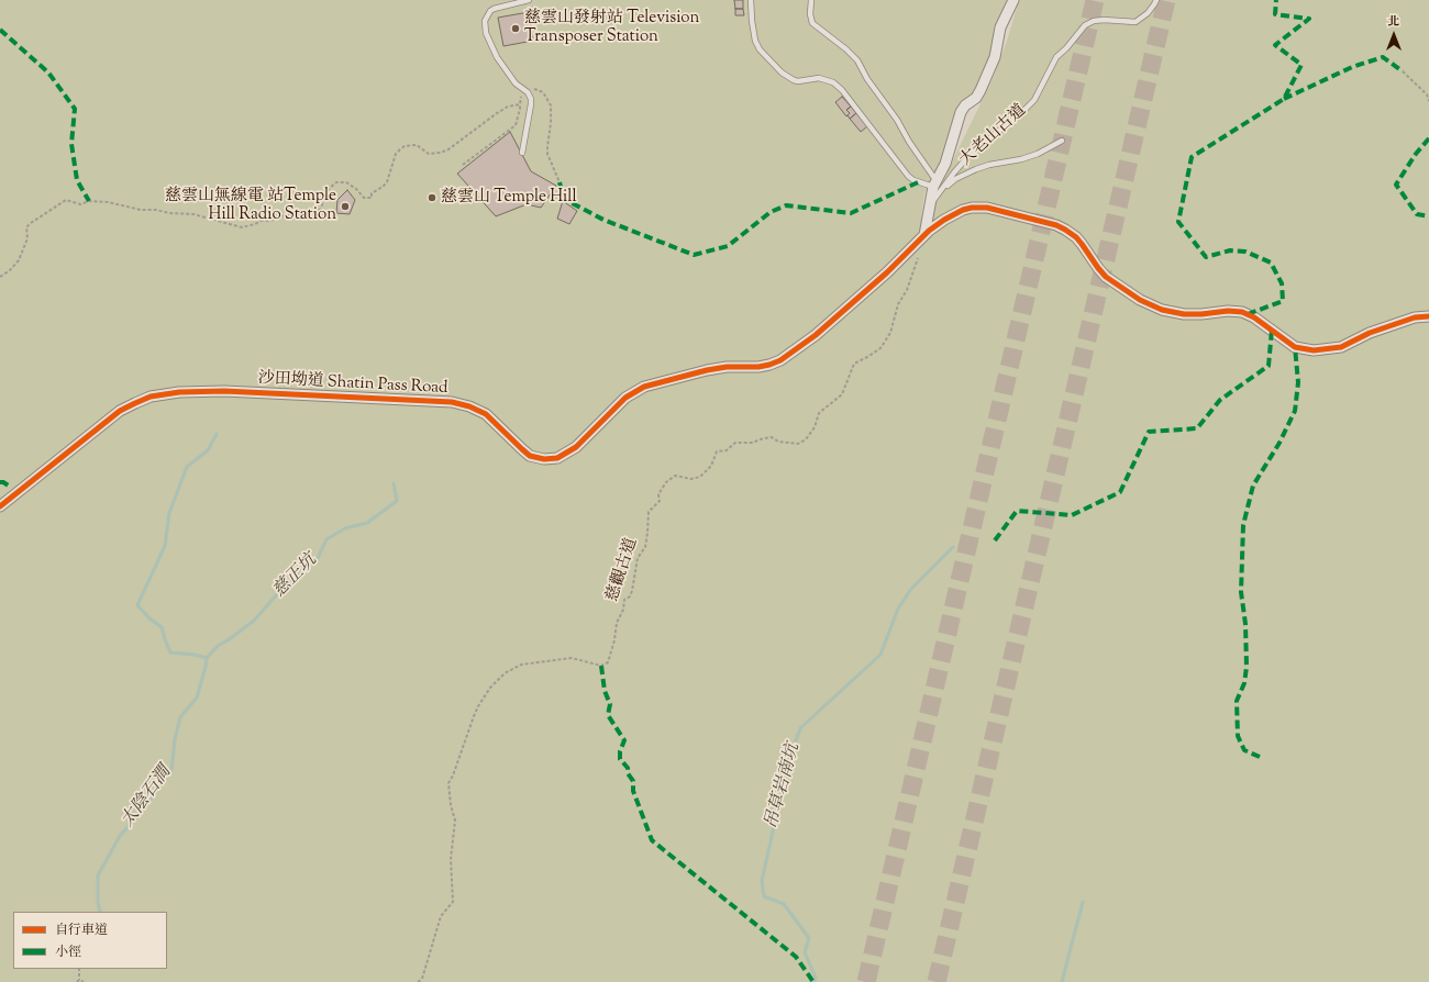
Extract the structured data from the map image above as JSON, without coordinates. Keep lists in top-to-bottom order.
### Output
{
  "streets": {
    "street": ["沙田坳道 Shatin Pass Road"],
    "lane": ["大老山古道"],
    "path": ["慈觀古道"]
  },
  "crossings": [
    ["沙田坳道 Shatin Pass Road", "慈觀古道"]
  ],
  "water": ["慈正坑", "吊草岩南坑", "太陰石澗"],
  "places": ["慈雲山發射站 Television Transposer Station", "慈雲山 Temple Hill", "慈雲山無線電 站Temple Hill Radio Station"],
  "legend": ["自行車道", "小徑"],
  "north": "top"
}
